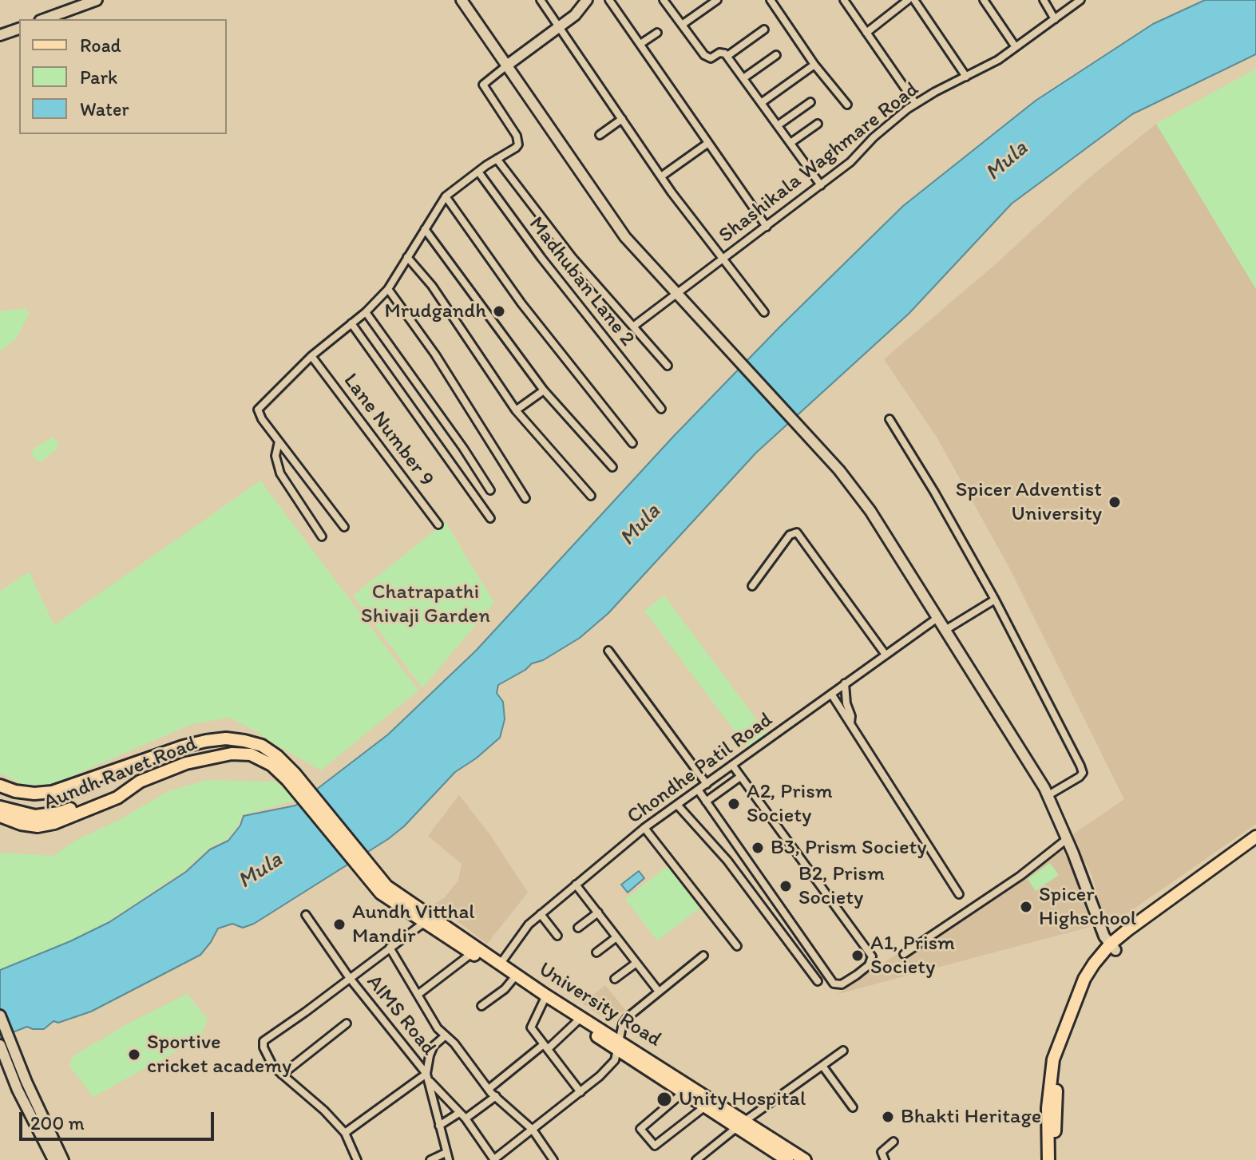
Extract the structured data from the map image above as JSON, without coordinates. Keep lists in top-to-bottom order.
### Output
{
  "streets": {
    "main road": ["Aundh Ravet Road", "University Road"],
    "street": [
      "Shashikala Waghmare Road",
      "Madhuban Lane 2",
      "Lane Number 9",
      "Chondhe Patil Road",
      "AIMS Road"
    ]
  },
  "crossings": [
    ["Chondhe Patil Road", "University Road"],
    ["Aundh Ravet Road", "University Road"],
    ["University Road", "AIMS Road"]
  ],
  "water": ["Mula"],
  "parks": ["Chatrapathi Shivaji Garden"],
  "places": [
    "Mrudgandh",
    "Spicer Adventist University",
    "A2, Prism Society",
    "B3, Prism Society",
    "B2, Prism Society",
    "Spicer Highschool",
    "Aundh Vitthal Mandir",
    "A1, Prism Society",
    "Sportive cricket academy",
    "Unity Hospital",
    "Bhakti Heritage"
  ],
  "legend": ["Road", "Park", "Water"],
  "scale_bar": "200 m"
}
